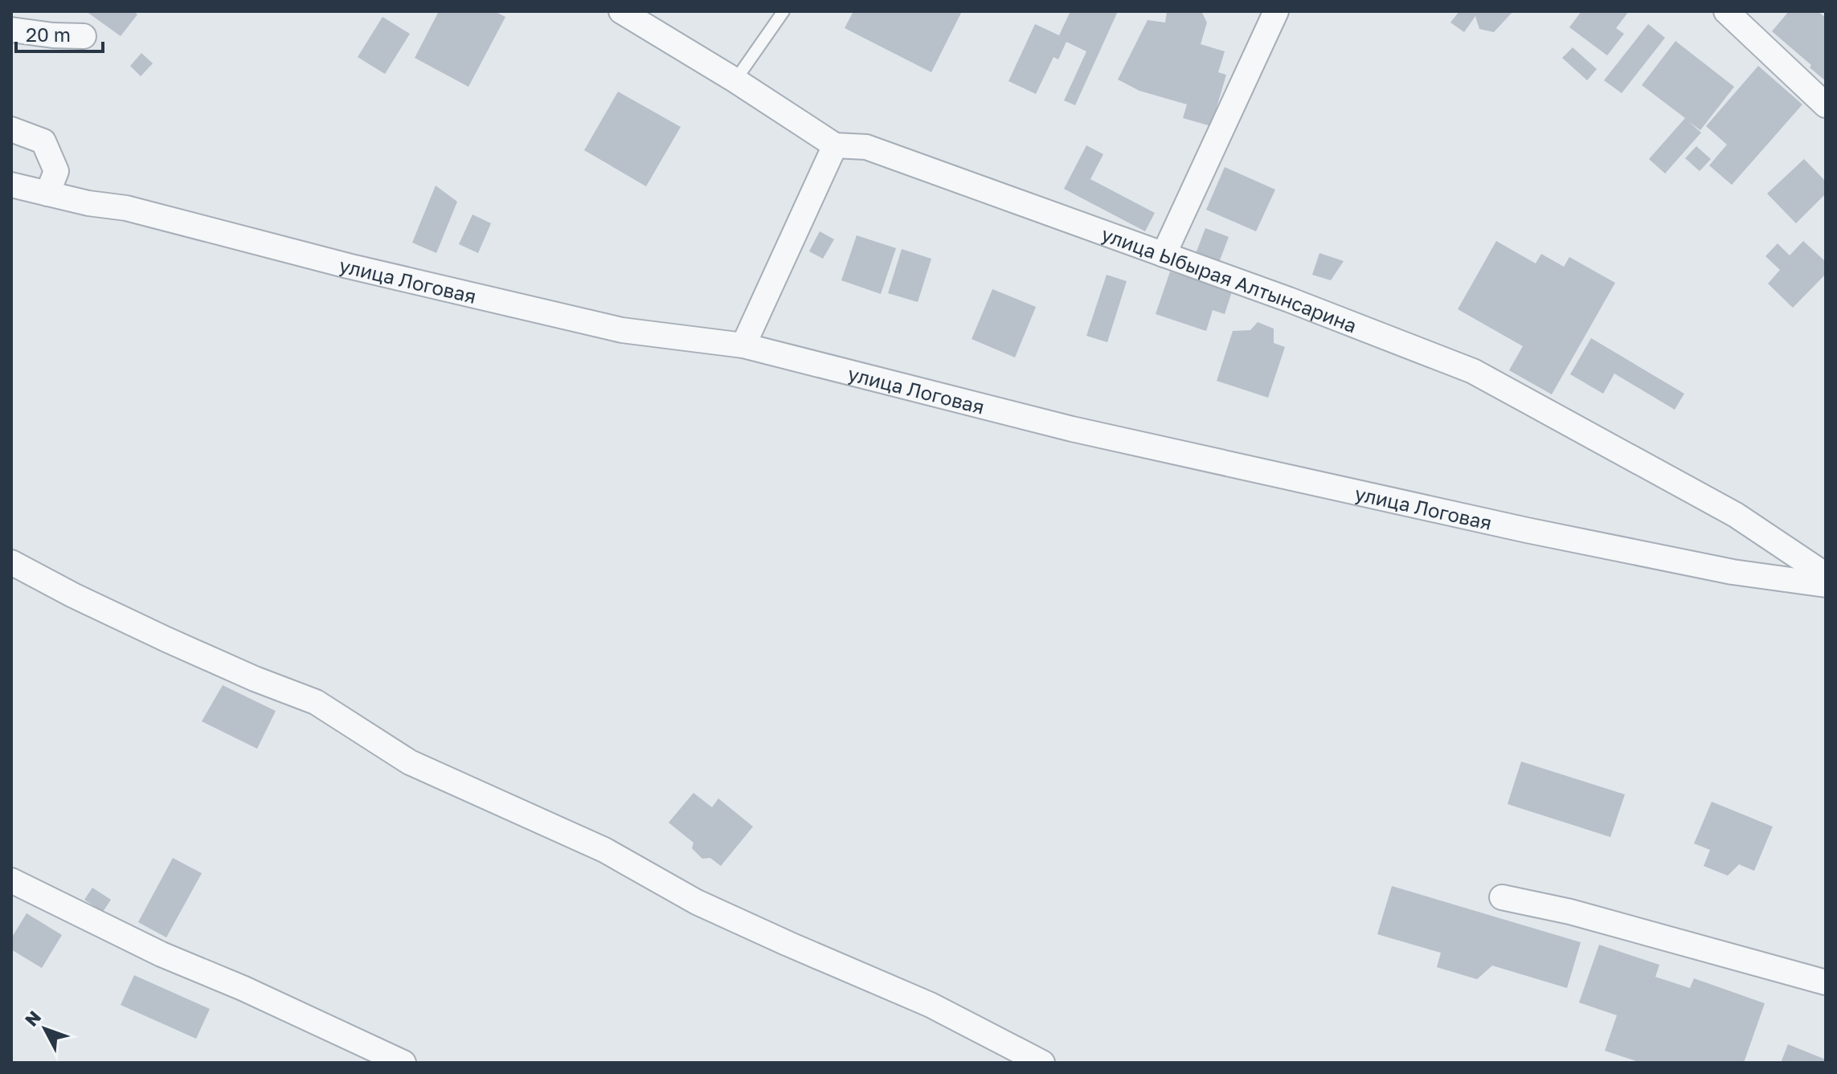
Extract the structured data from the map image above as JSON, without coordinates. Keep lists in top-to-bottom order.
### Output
{
  "streets": {
    "street": ["улица Ыбырая Алтынсарина", "улица Логовая"]
  },
  "scale_bar": "20 m",
  "north": "top left"
}
